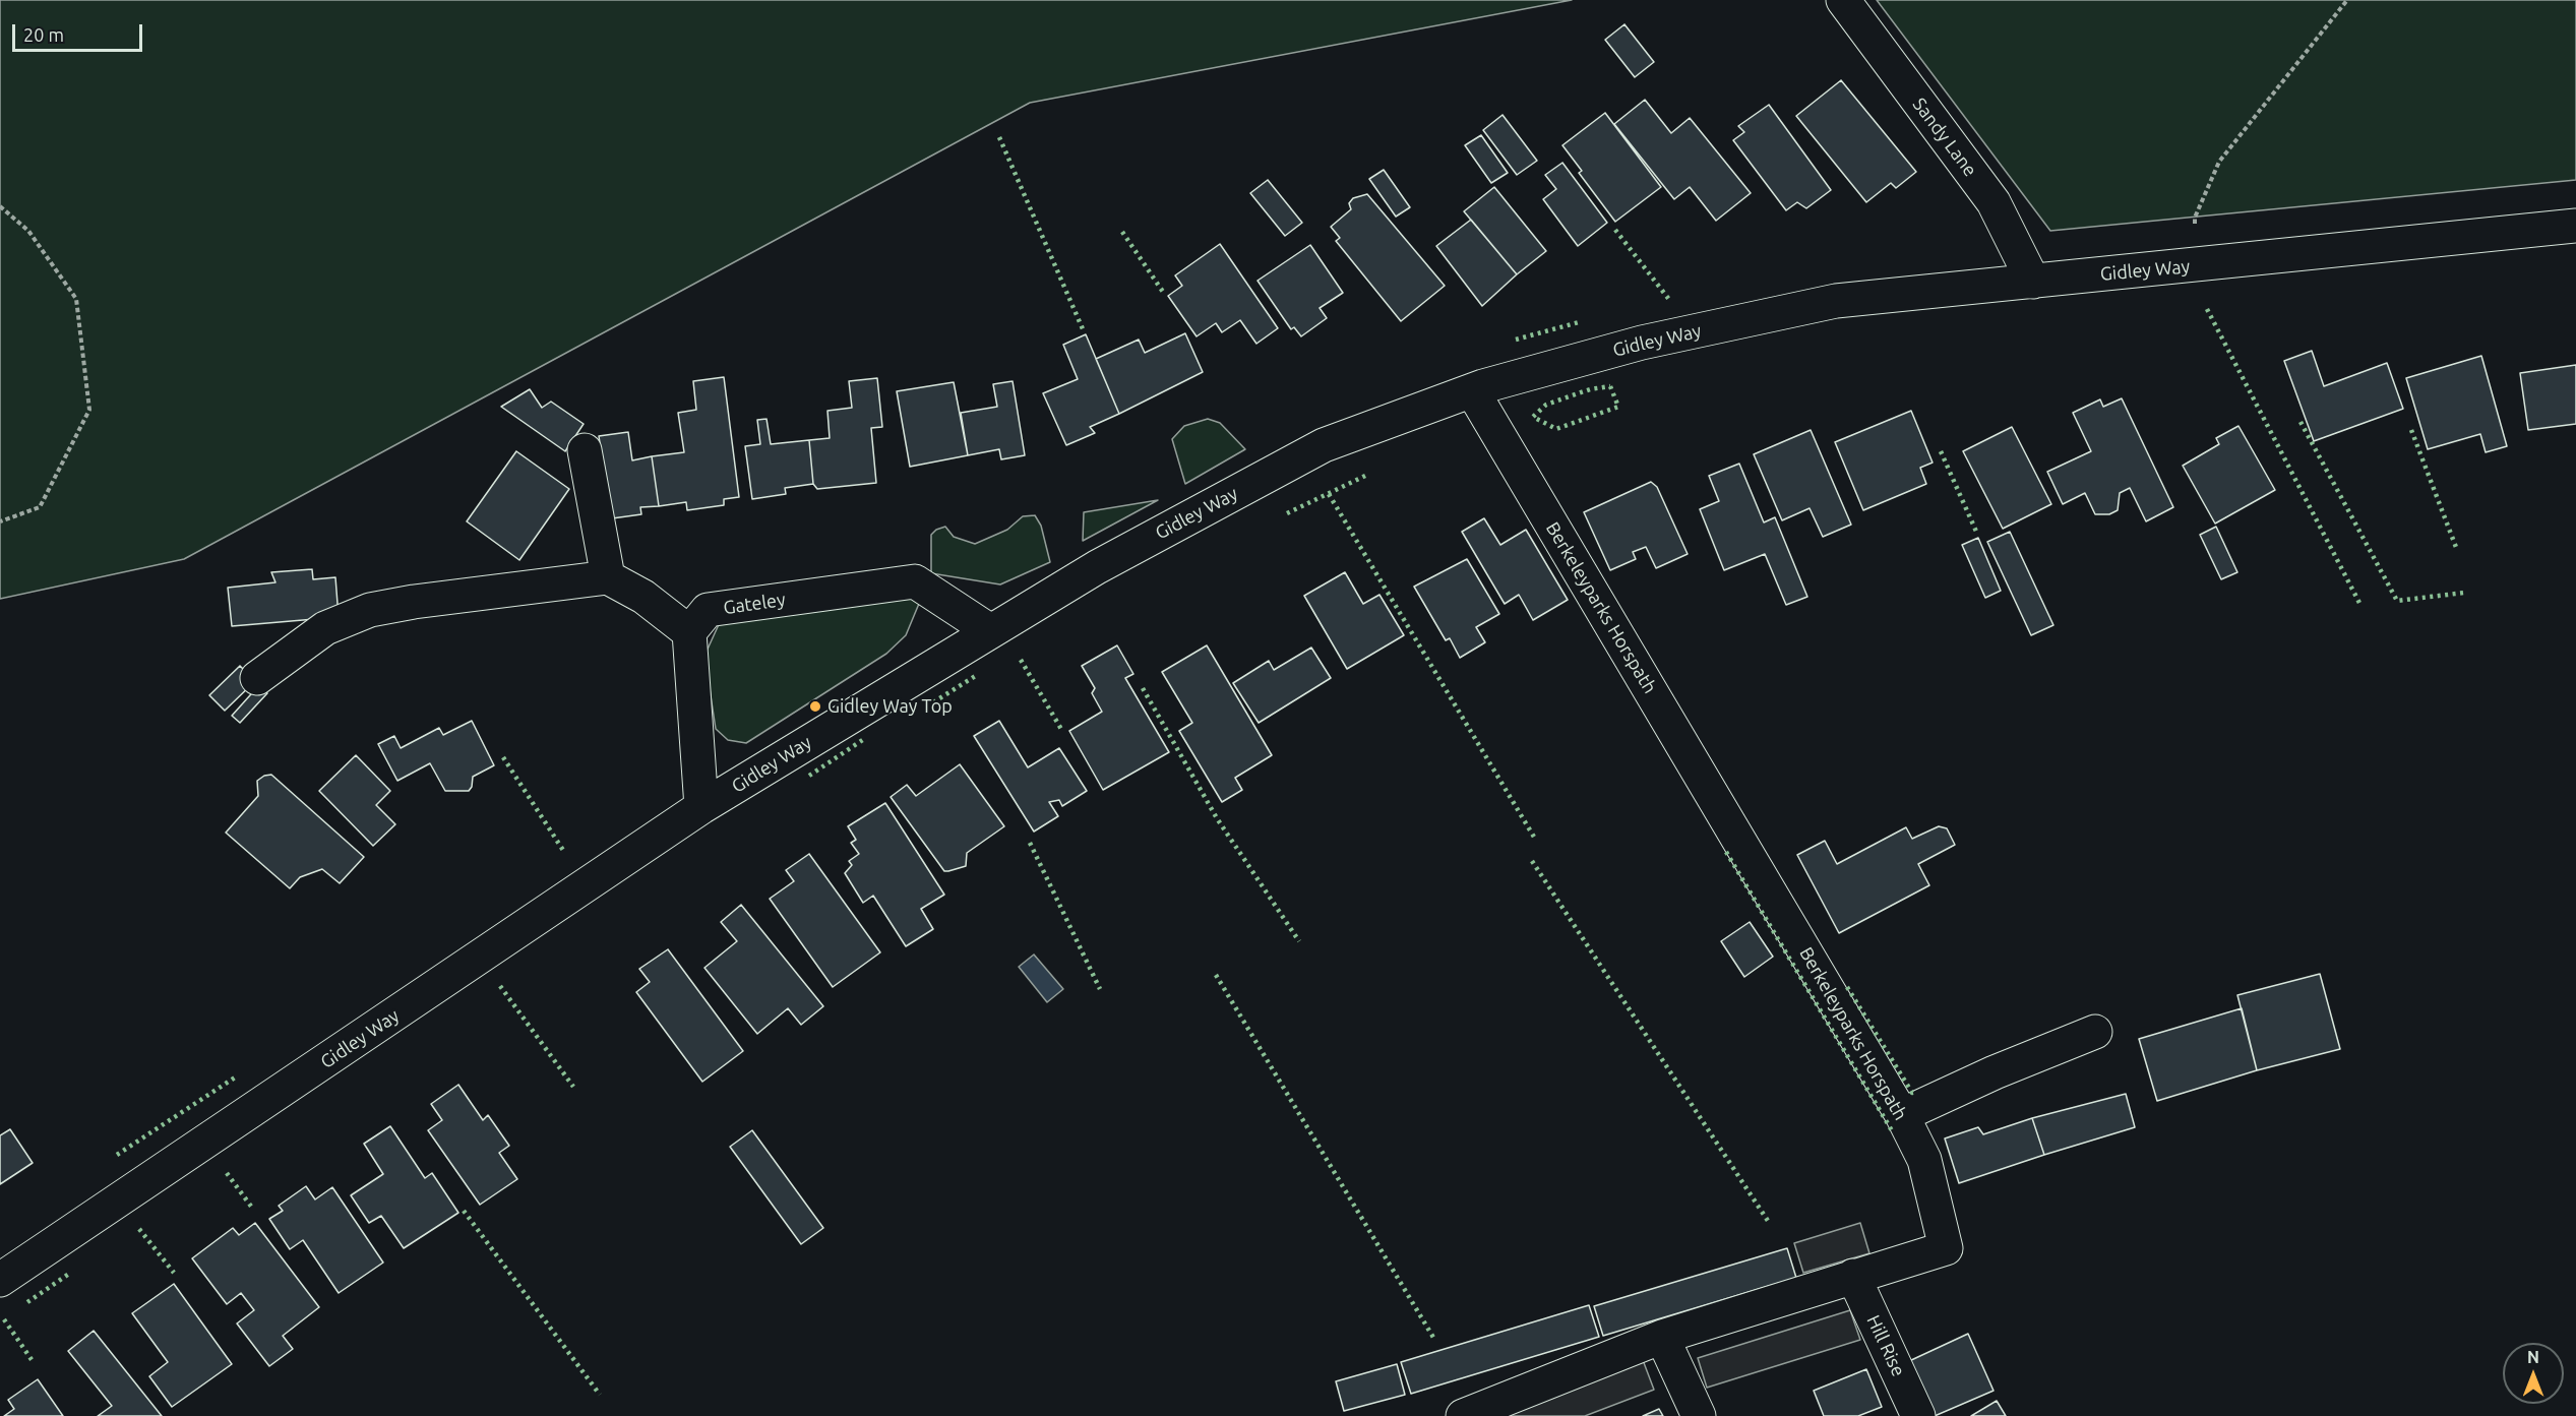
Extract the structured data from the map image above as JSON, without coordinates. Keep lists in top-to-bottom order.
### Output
{
  "streets": {
    "street": [
      "Sandy Lane",
      "Gidley Way",
      "Gateley",
      "Berkeleyparks Horspath",
      "Hill Rise"
    ]
  },
  "crossings": [
    ["Sandy Lane", "Gidley Way"],
    ["Gidley Way", "Gateley"],
    ["Gidley Way", "Berkeleyparks Horspath"],
    ["Berkeleyparks Horspath", "Hill Rise"]
  ],
  "places": ["Gidley Way Top"],
  "scale_bar": "20 m",
  "north": "top"
}
